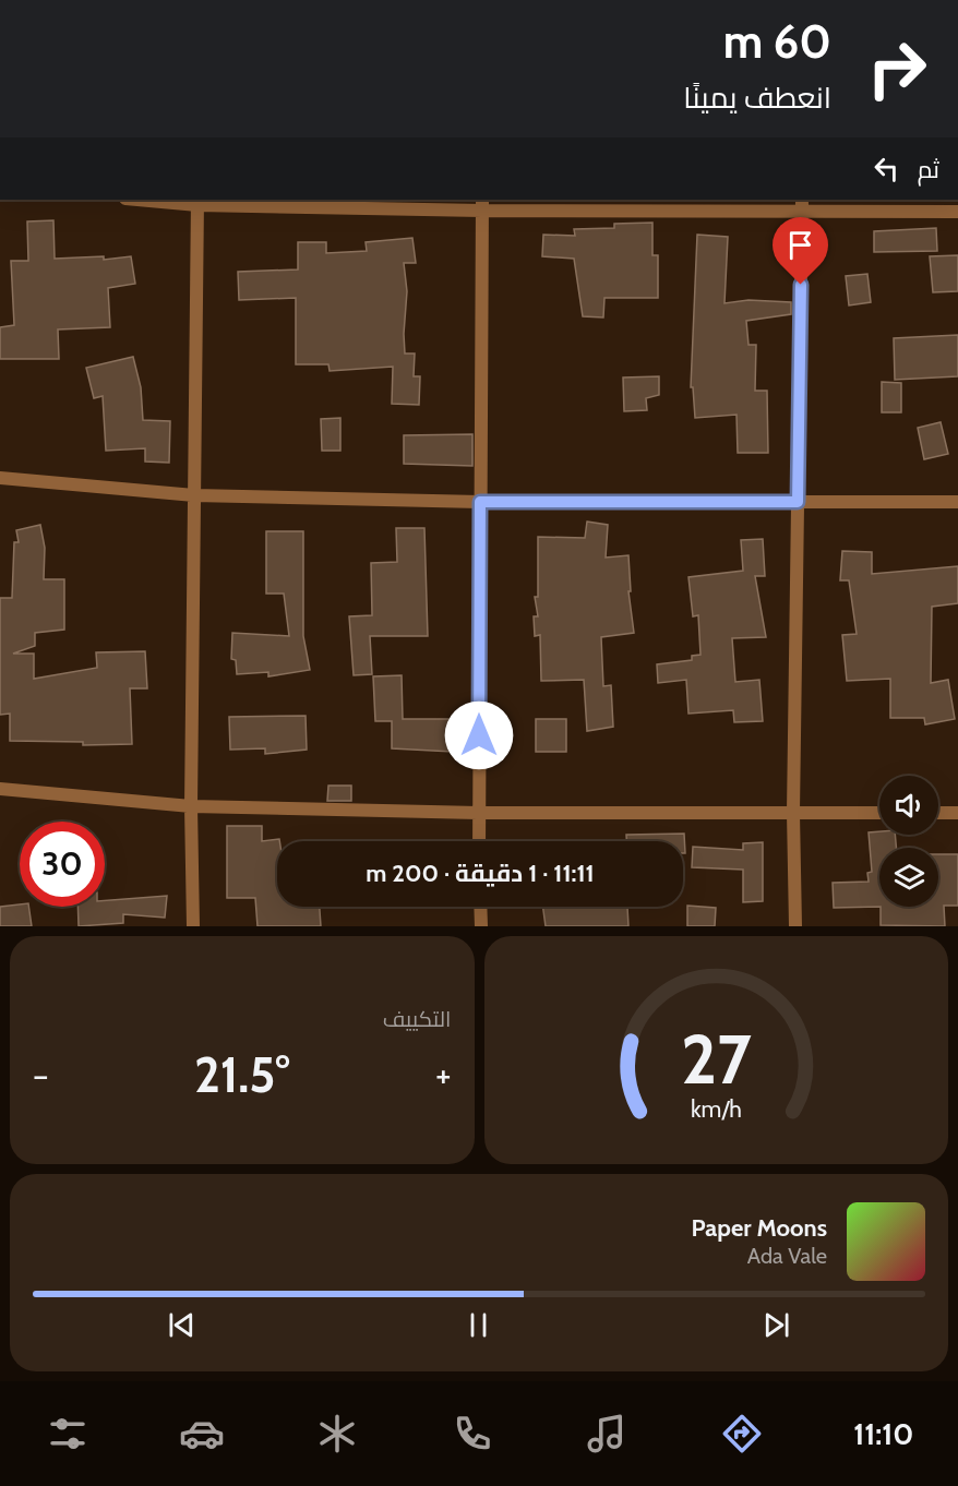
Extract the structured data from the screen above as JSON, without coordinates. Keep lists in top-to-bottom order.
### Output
{
  "page": {
    "turn": ["60 m", "انعطف يمينًا"],
    "then": "ثم",
    "limit": "30",
    "trip": "11:11 · 1 دقيقة · 200 m",
    "tile": "التكييف",
    "heat": ["−", "21.5°", "+"],
    "song": ["Paper Moons", "Ada Vale"],
    "tabs": "11:10",
    "gauge": ["27", "km/h"]
  }
}
